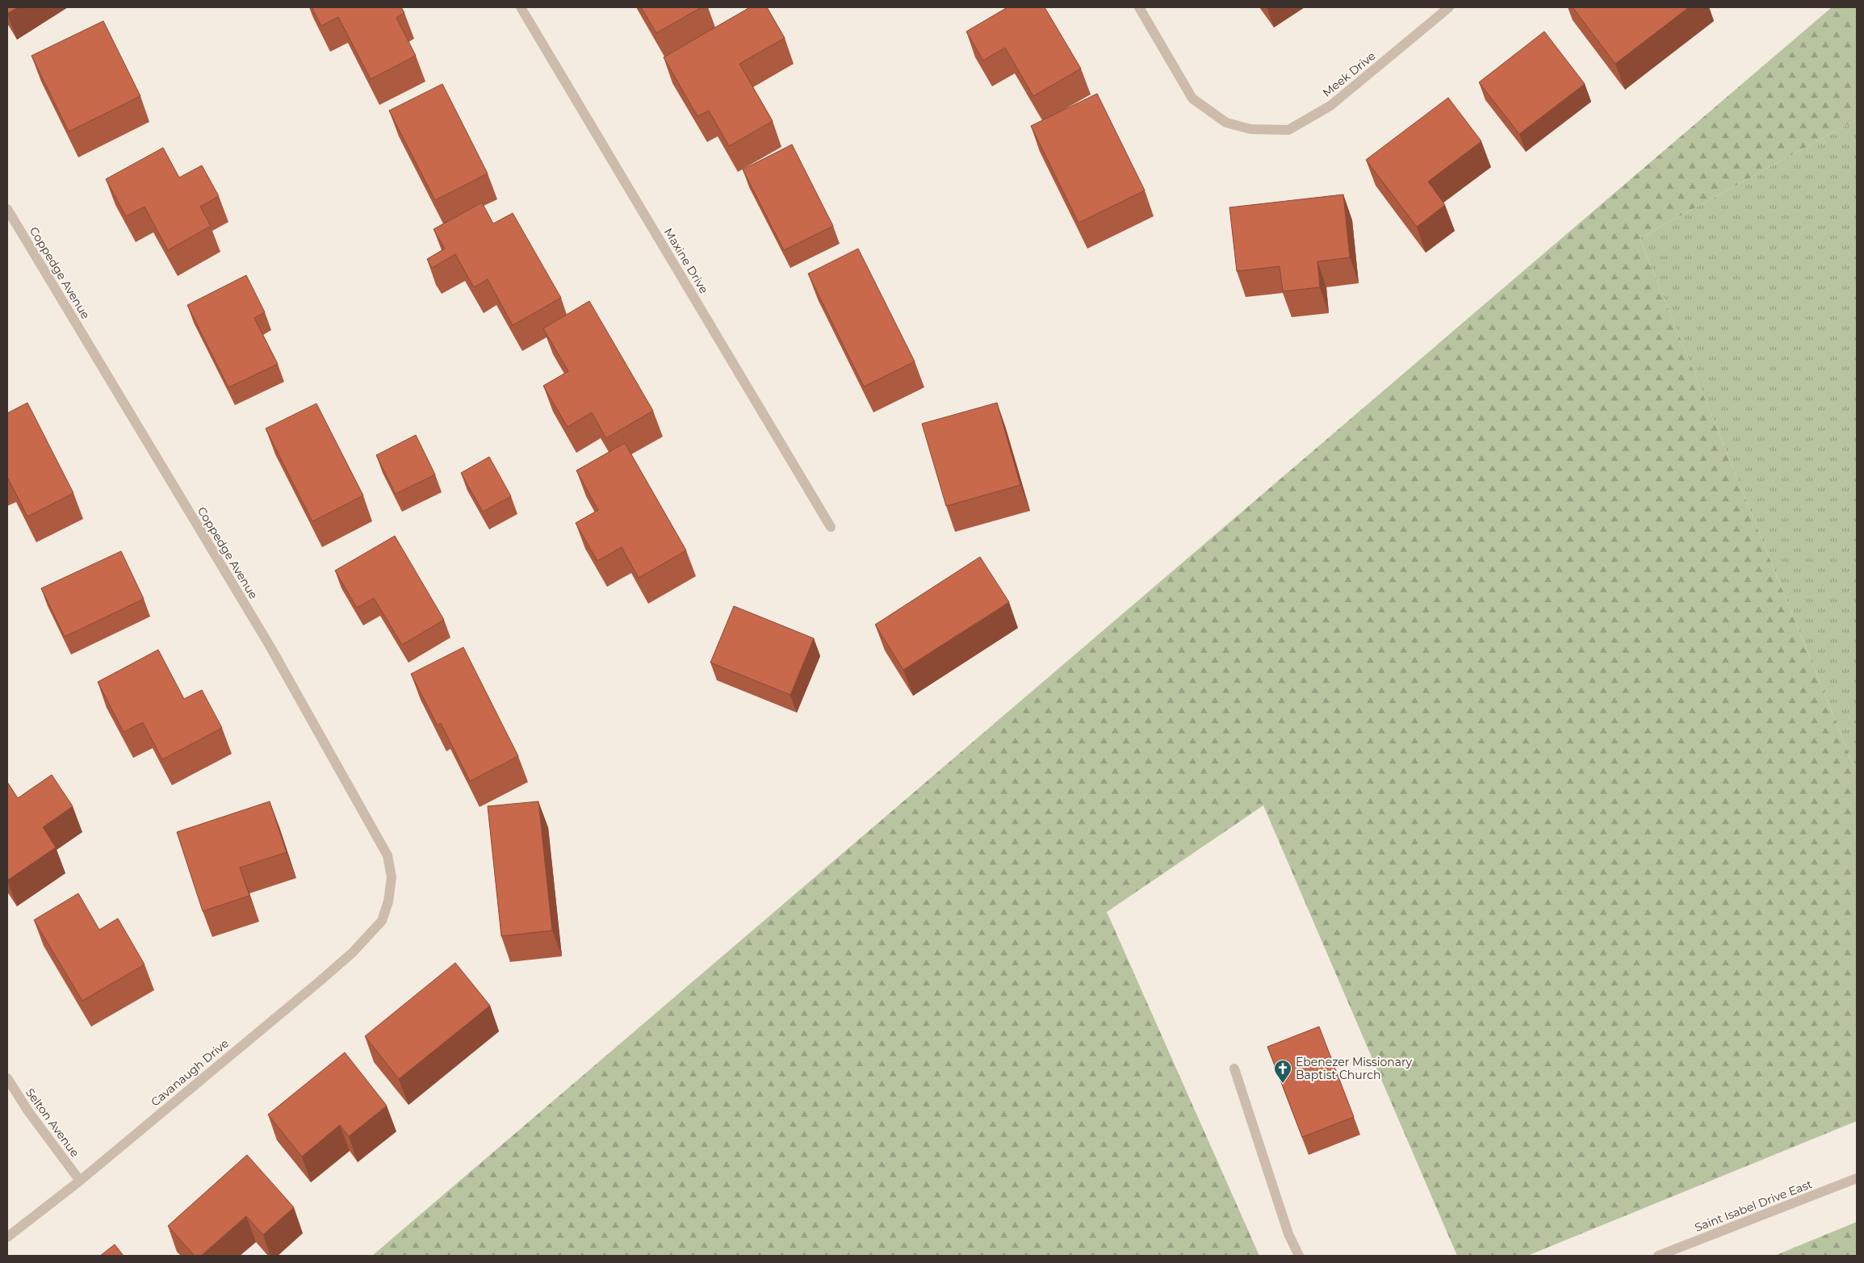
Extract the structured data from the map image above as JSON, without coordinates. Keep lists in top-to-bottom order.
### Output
{
  "streets": {
    "street": [
      "Meek Drive",
      "Maxine Drive",
      "Coppedge Avenue",
      "Cavanaugh Drive",
      "Selton Avenue",
      "Saint Isabel Drive East"
    ]
  },
  "crossings": [
    ["Coppedge Avenue", "Cavanaugh Drive"],
    ["Cavanaugh Drive", "Selton Avenue"]
  ],
  "places": {
    "church": ["Ebenezer Missionary Baptist Church"]
  }
}
